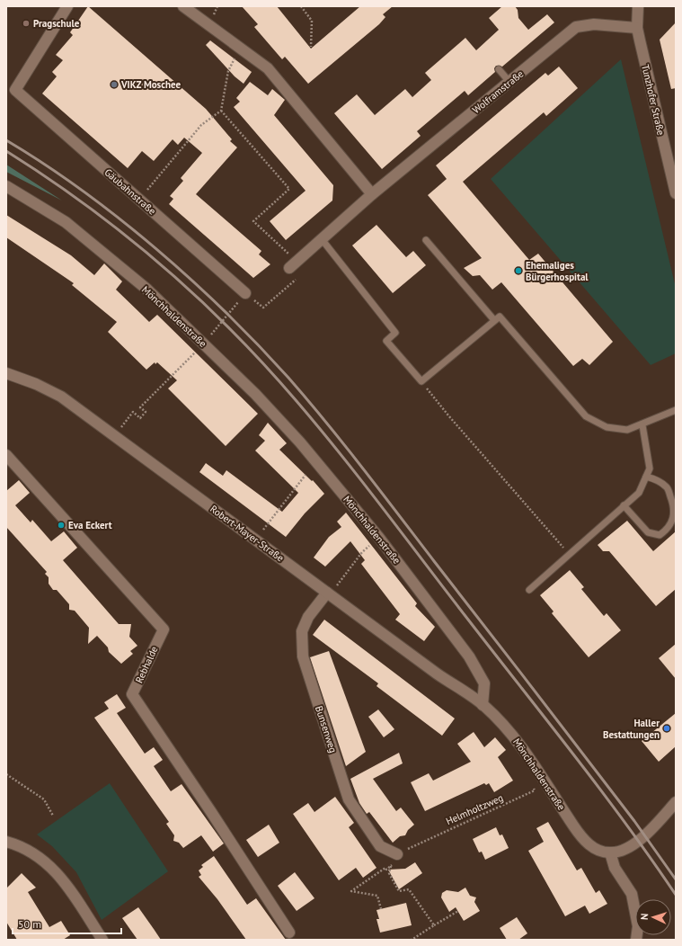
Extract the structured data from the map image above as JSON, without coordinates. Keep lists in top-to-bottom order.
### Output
{
  "streets": {
    "street": [
      "Wolframstraße",
      "Tunzhofer Straße",
      "Gäubahnstraße",
      "Mönchhaldenstraße",
      "Robert-Mayer-Straße",
      "Rebhalde",
      "Bunsenweg"
    ],
    "path": ["Helmholtzweg"]
  },
  "crossings": [
    ["Wolframstraße", "Tunzhofer Straße"],
    ["Mönchhaldenstraße", "Robert-Mayer-Straße"],
    ["Robert-Mayer-Straße", "Bunsenweg"],
    ["Bunsenweg", "Helmholtzweg"]
  ],
  "places": [
    "Pragschule",
    "VIKZ Moschee",
    "Ehemaliges Bürgerhospital",
    "Eva Eckert",
    "Haller Bestattungen"
  ],
  "scale_bar": "50 m",
  "north": "left"
}
